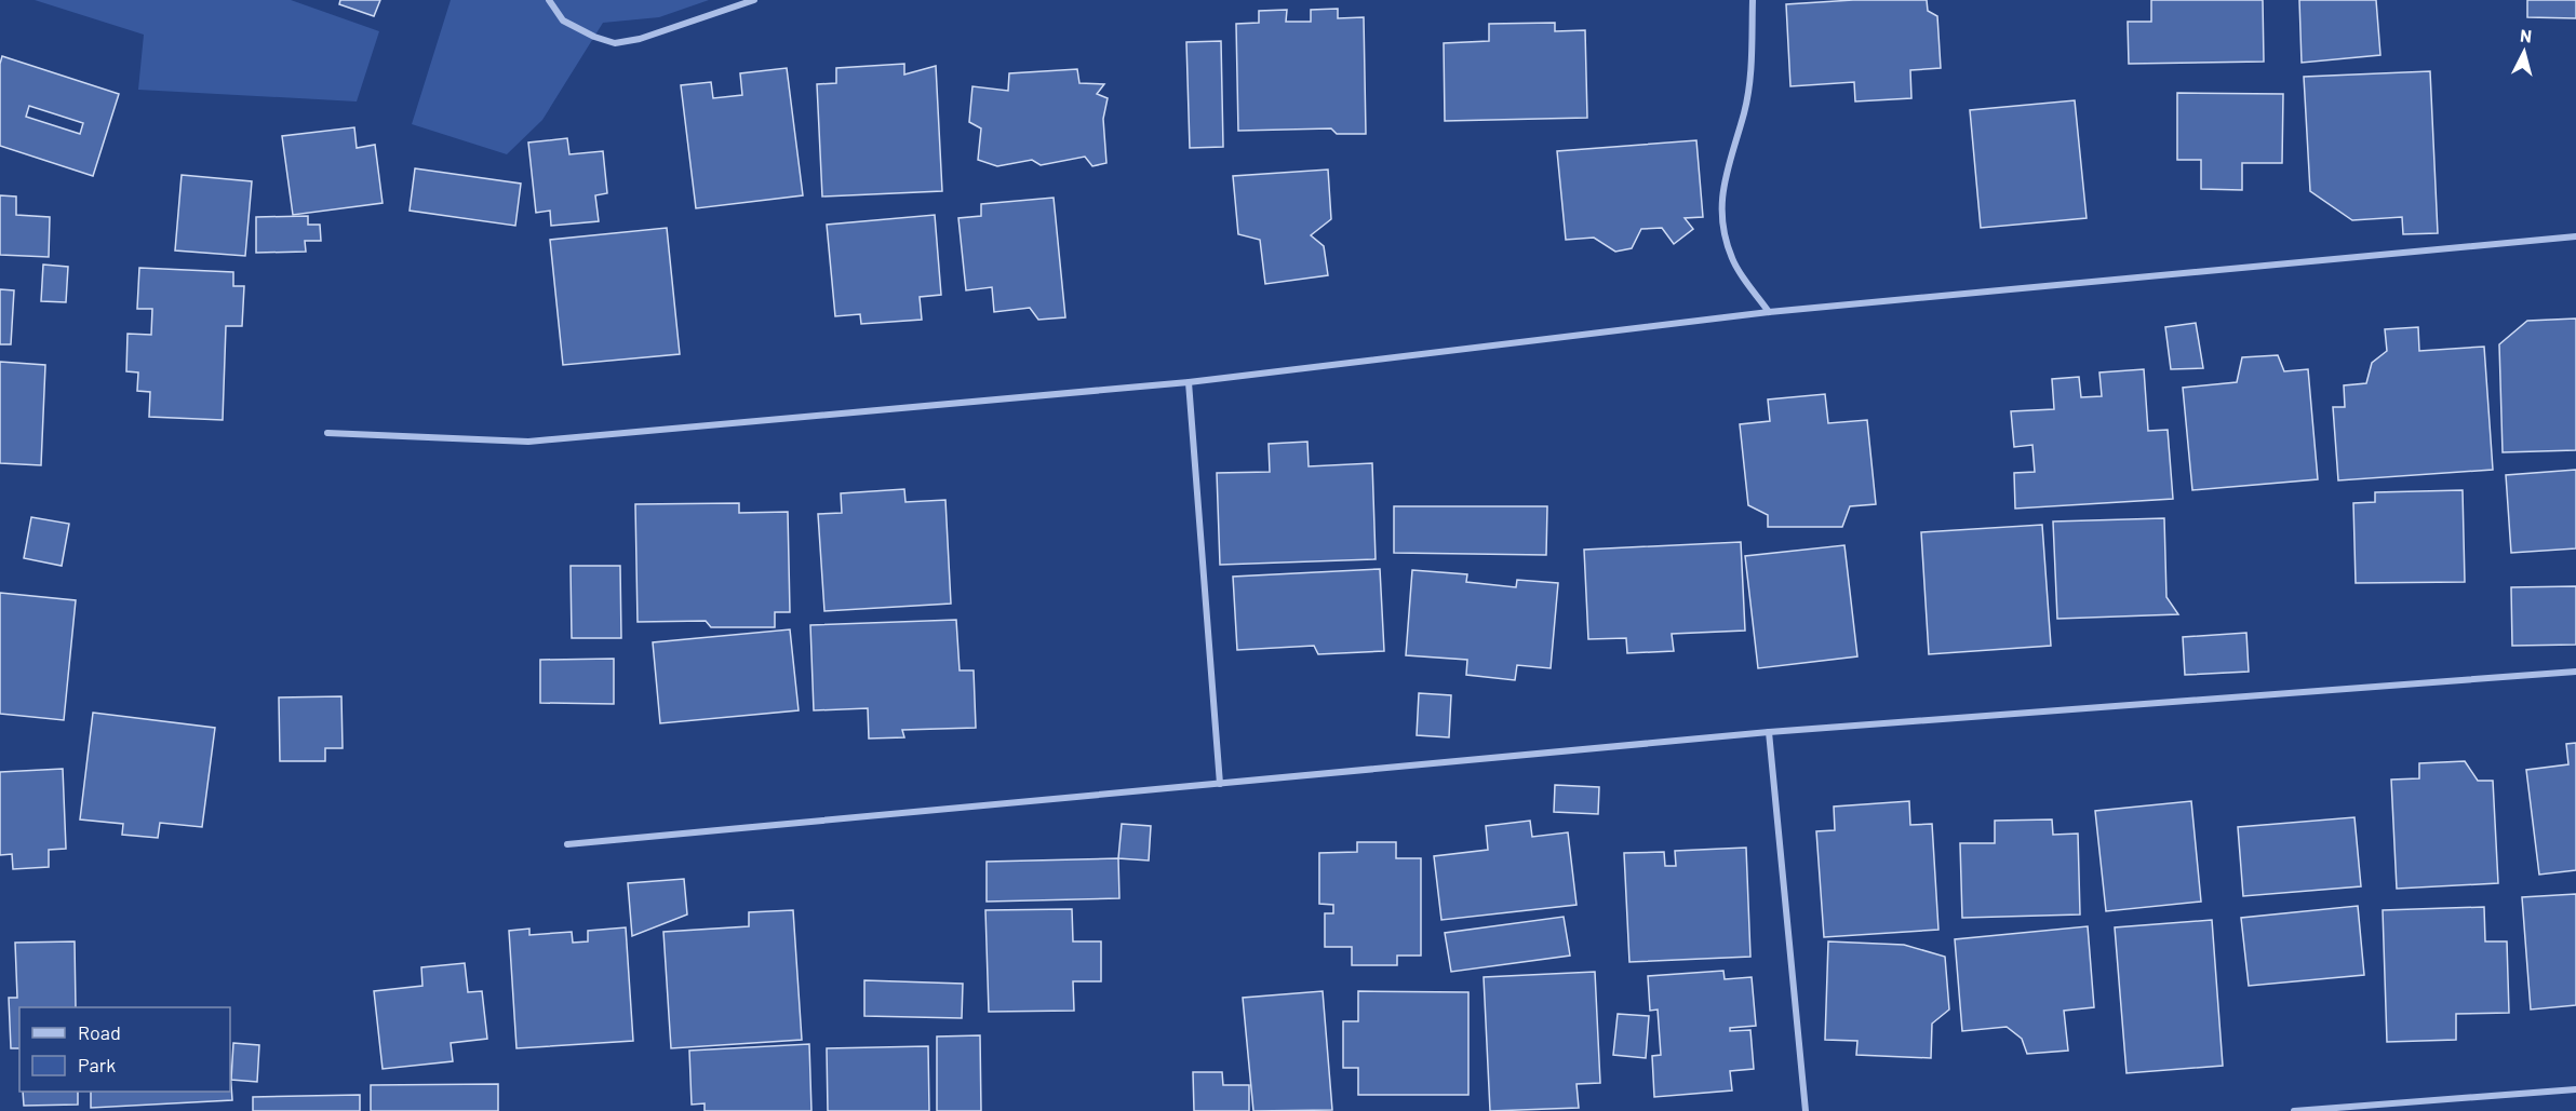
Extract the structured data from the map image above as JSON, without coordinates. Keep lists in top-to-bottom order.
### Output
{
  "legend": ["Road", "Park"],
  "north": "top"
}
